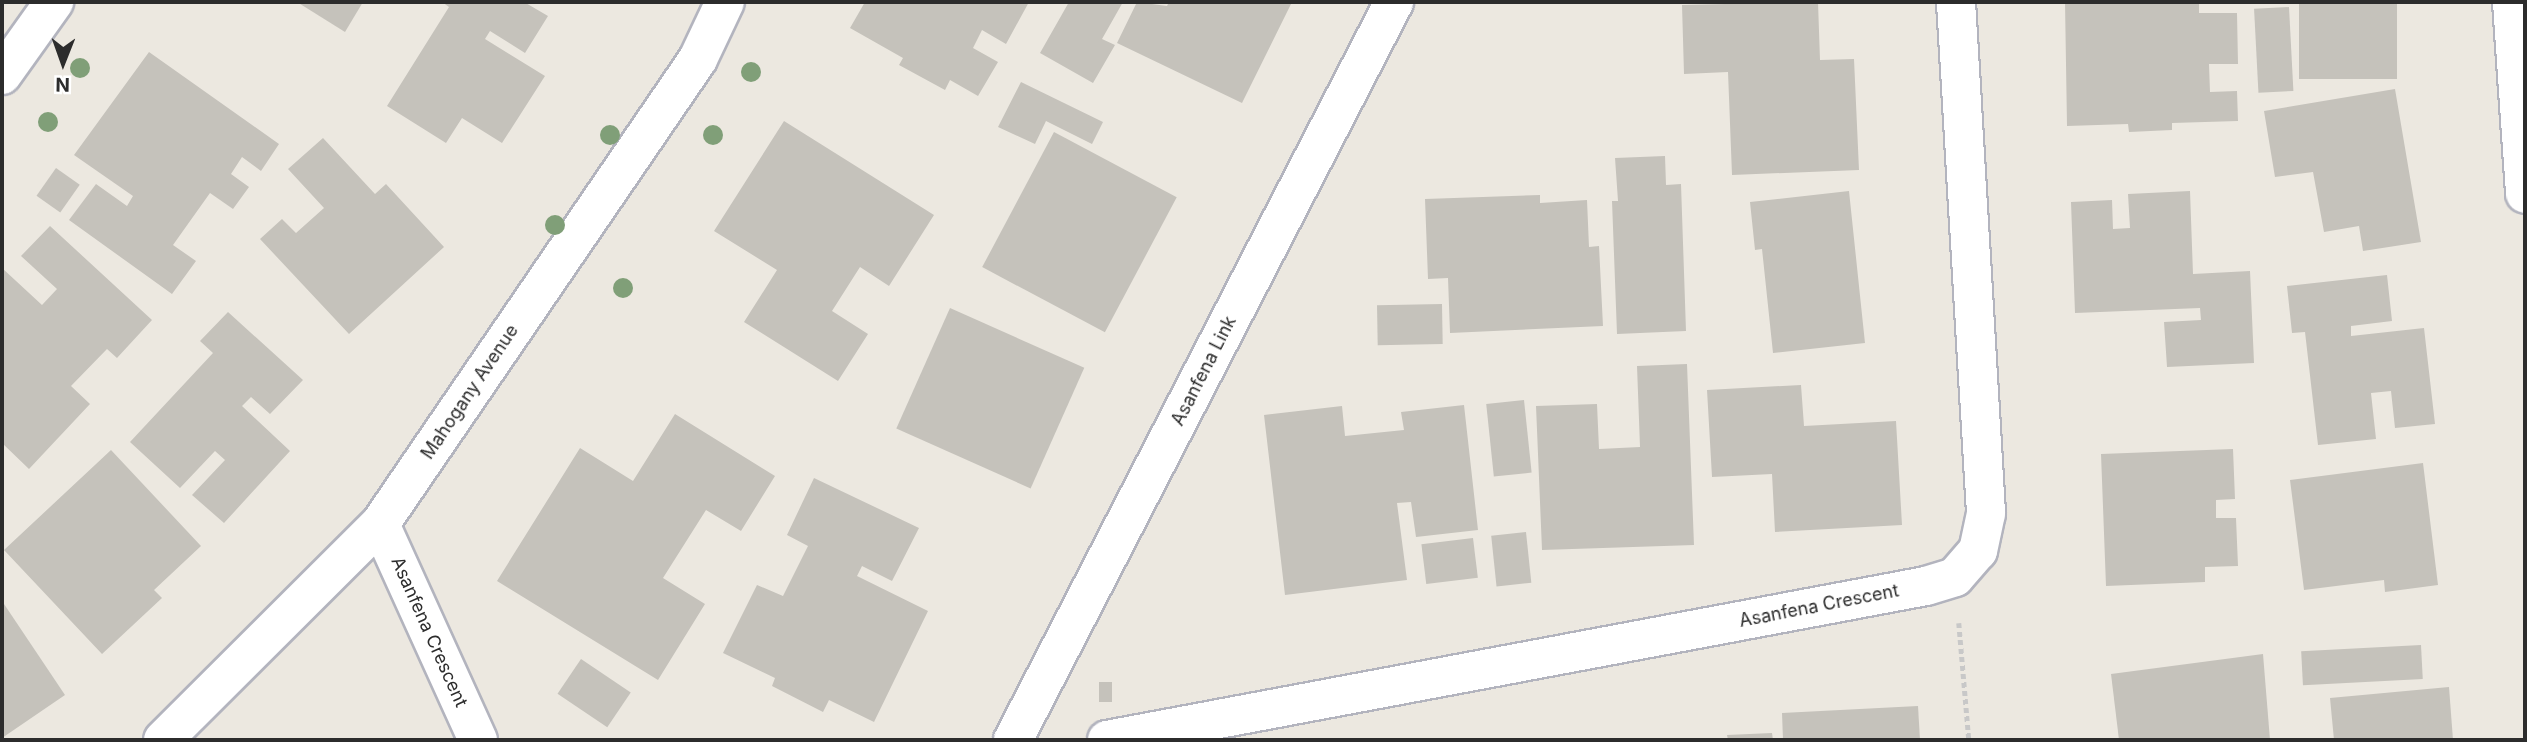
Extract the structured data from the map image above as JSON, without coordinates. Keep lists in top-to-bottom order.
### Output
{
  "streets": {
    "street": ["Asanfena Link", "Mahogany Avenue", "Asanfena Crescent"]
  },
  "crossings": [
    ["Mahogany Avenue", "Asanfena Crescent"]
  ],
  "north": "bottom"
}
